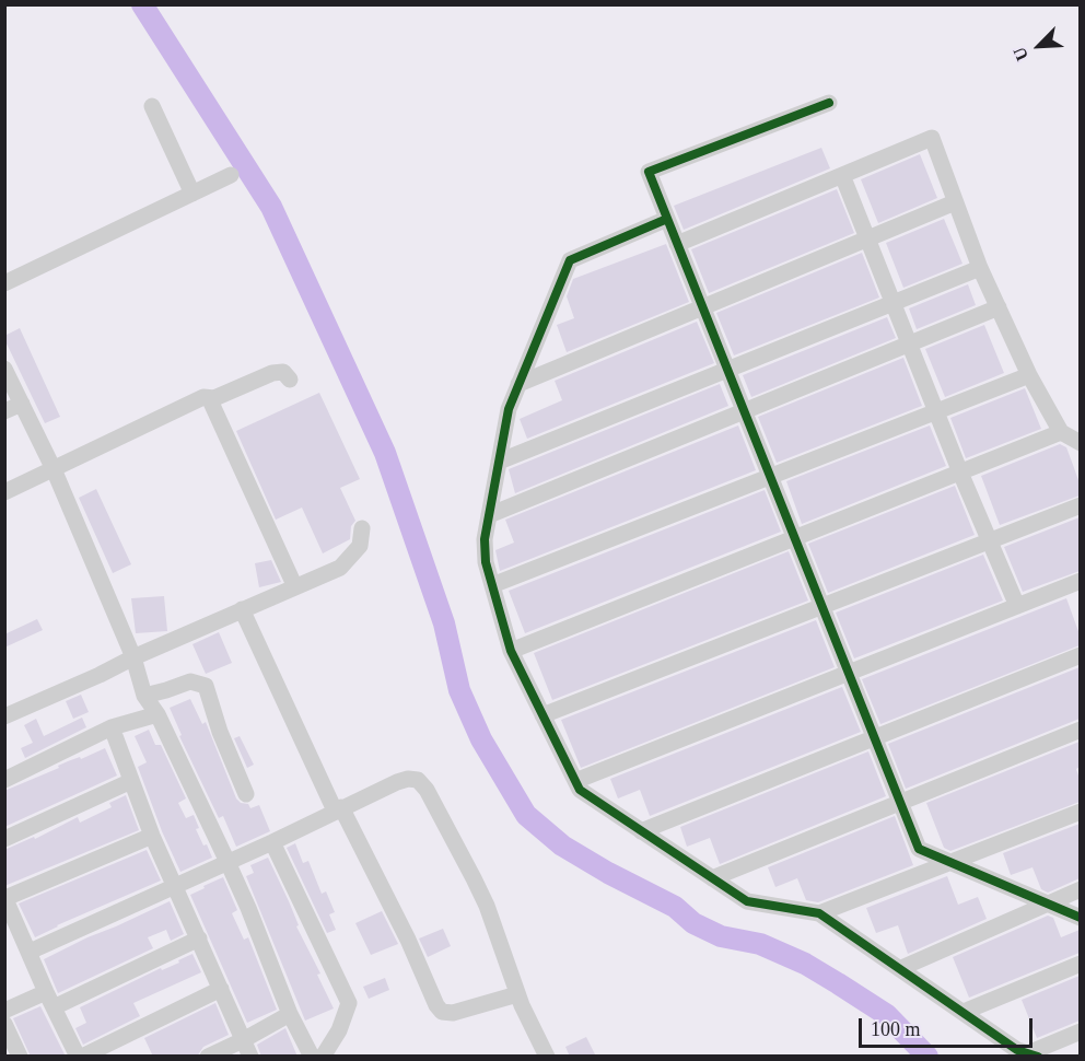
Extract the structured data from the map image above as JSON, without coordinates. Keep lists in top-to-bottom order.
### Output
{
  "scale_bar": "100 m",
  "north": "bottom left"
}
